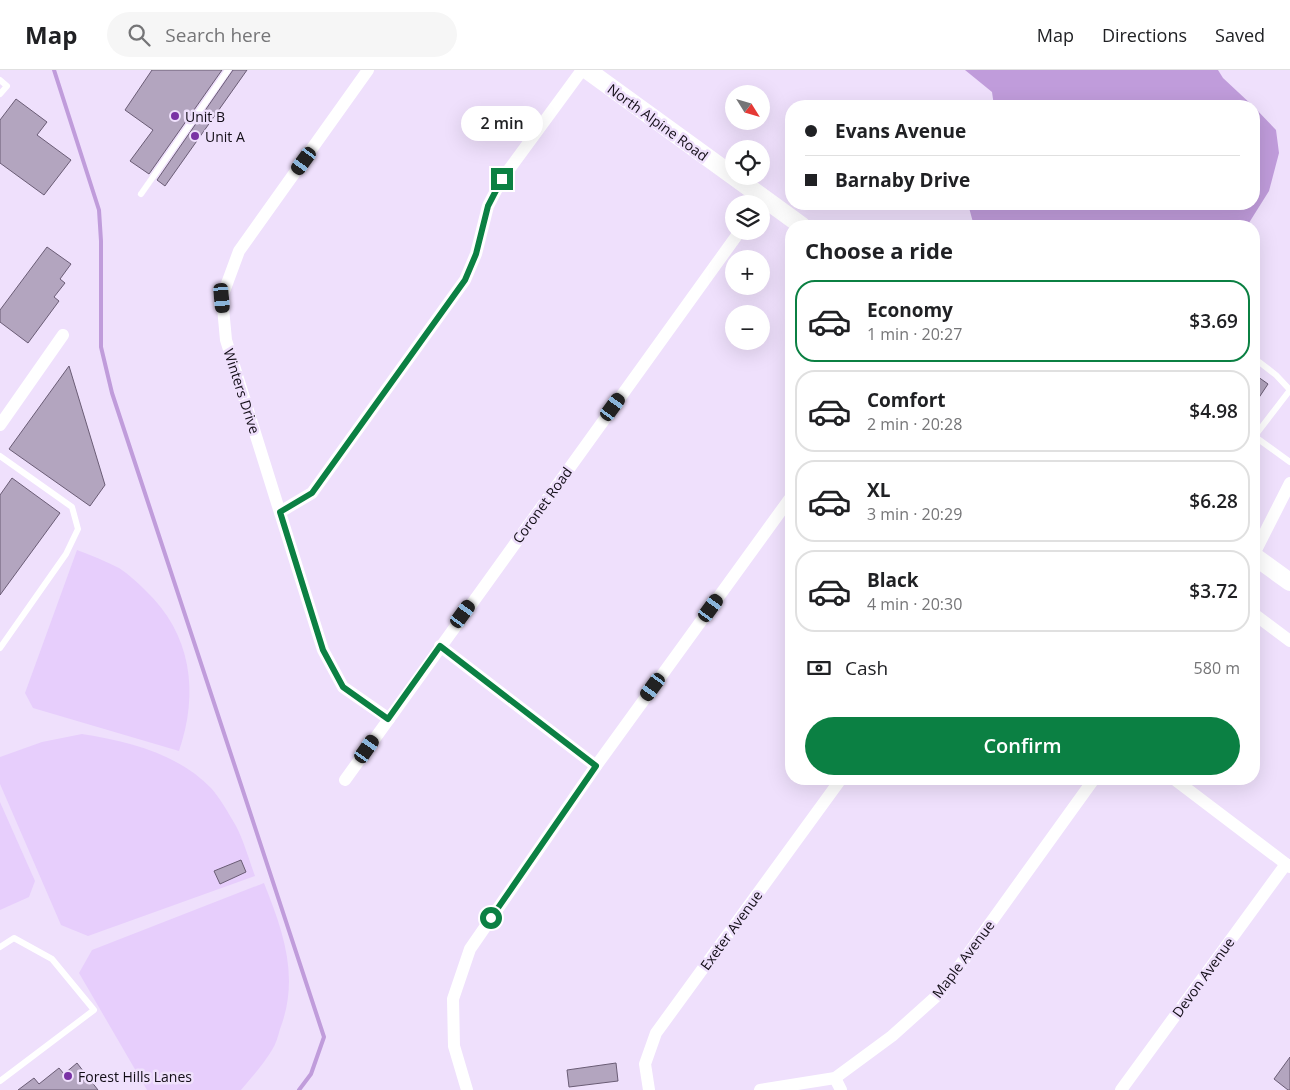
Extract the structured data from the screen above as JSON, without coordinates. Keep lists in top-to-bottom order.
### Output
{
  "streets": {
    "main road": ["North Alpine Road"],
    "street": [
      "Winters Drive",
      "Coronet Road",
      "Exeter Avenue",
      "Maple Avenue",
      "Devon Avenue"
    ]
  },
  "crossings": [
    ["Winters Drive", "Coronet Road"]
  ],
  "places": ["Unit B", "Unit A", "Forest Hills Lanes"],
  "north": "bottom right",
  "page": {
    "header": "Map",
    "search": "Search here",
    "nav": ["Map", "Directions", "Saved"],
    "map_buttons": ["+", "−"],
    "banner": ["Evans Avenue", "Barnaby Drive"],
    "bubble": "2 min",
    "heading": "Choose a ride",
    "list": [
      {
        "name": "Economy",
        "note": "1 min · 20:27",
        "value": "$3.69"
      },
      {
        "name": "Comfort",
        "note": "2 min · 20:28",
        "value": "$4.98"
      },
      {
        "name": "XL",
        "note": "3 min · 20:29",
        "value": "$6.28"
      },
      {
        "name": "Black",
        "note": "4 min · 20:30",
        "value": "$3.72"
      }
    ],
    "pay": ["Cash", "580 m"],
    "buttons": "Confirm"
  }
}
